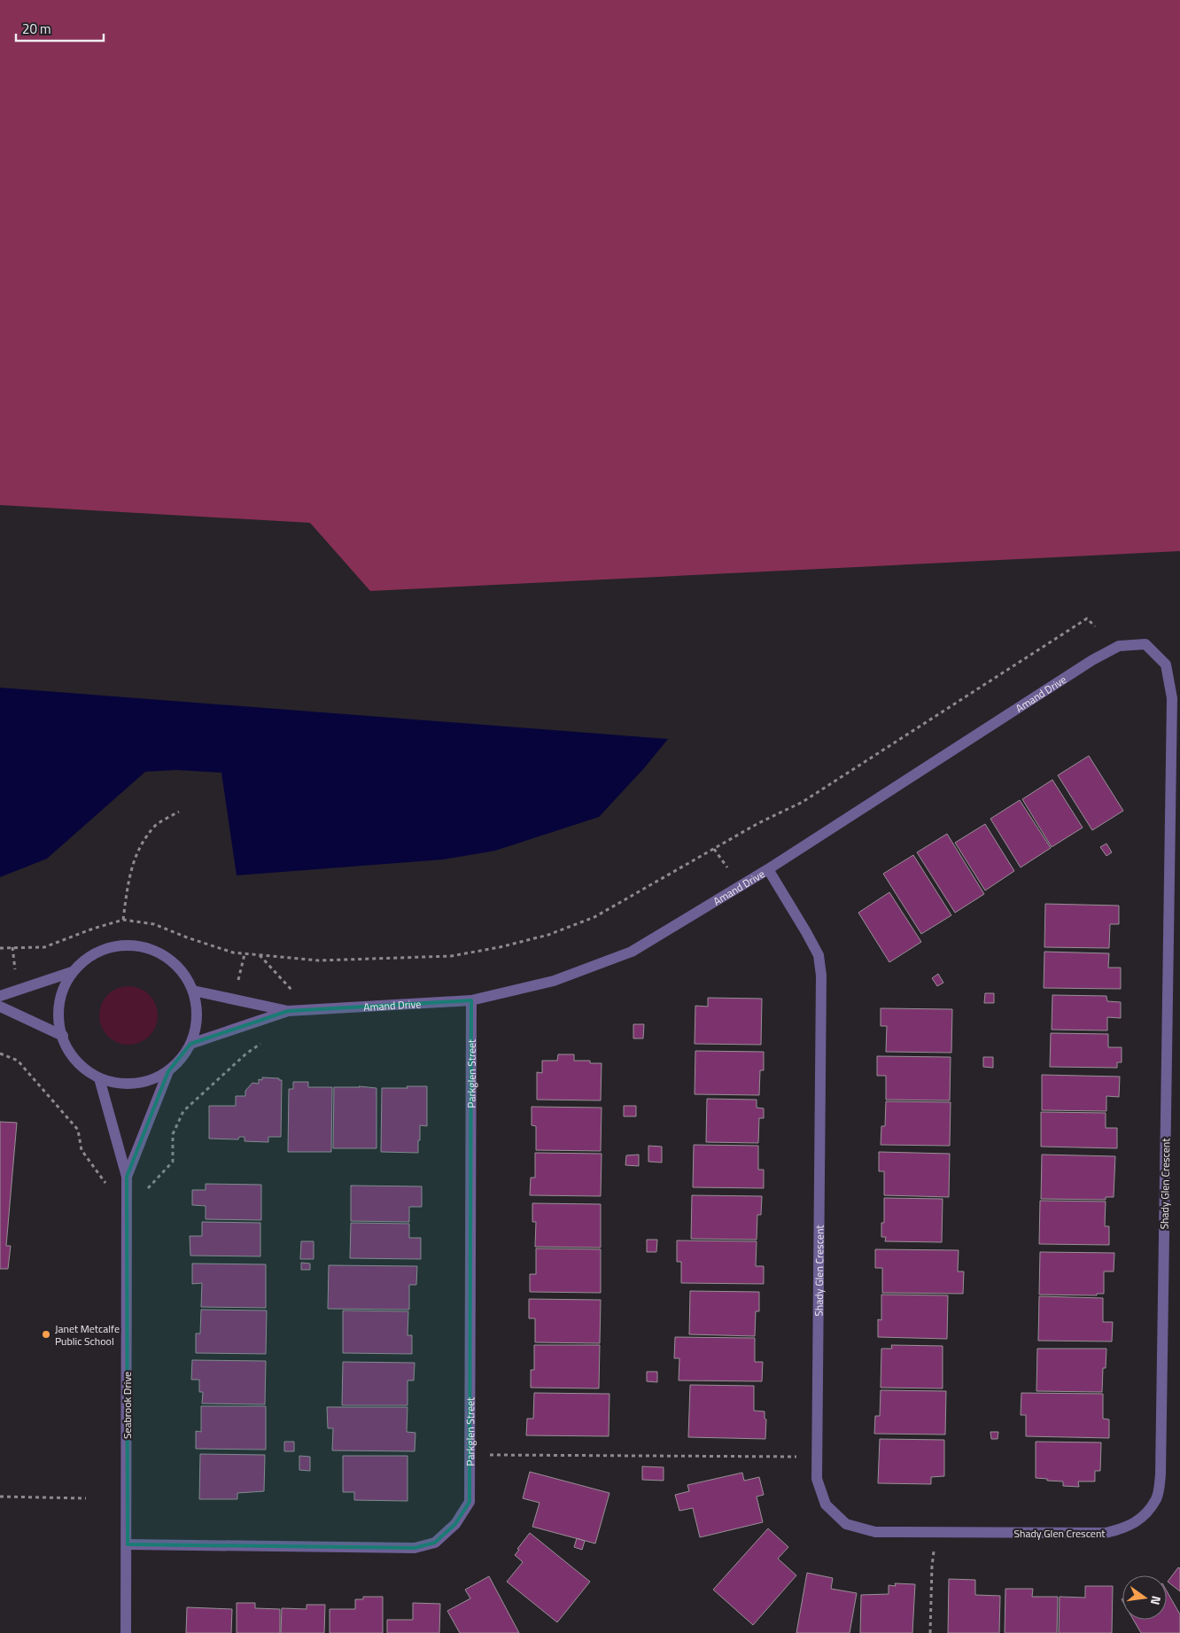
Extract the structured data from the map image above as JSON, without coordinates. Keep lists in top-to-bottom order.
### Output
{
  "streets": {
    "street": [
      "Amand Drive",
      "Parkglen Street",
      "Shady Glen Crescent",
      "Seabrook Drive"
    ]
  },
  "crossings": [
    ["Amand Drive", "Parkglen Street"],
    ["Amand Drive", "Shady Glen Crescent"],
    ["Amand Drive", "Seabrook Drive"],
    ["Parkglen Street", "Seabrook Drive"]
  ],
  "places": ["Janet Metcalfe Public School"],
  "scale_bar": "20 m",
  "north": "right"
}
